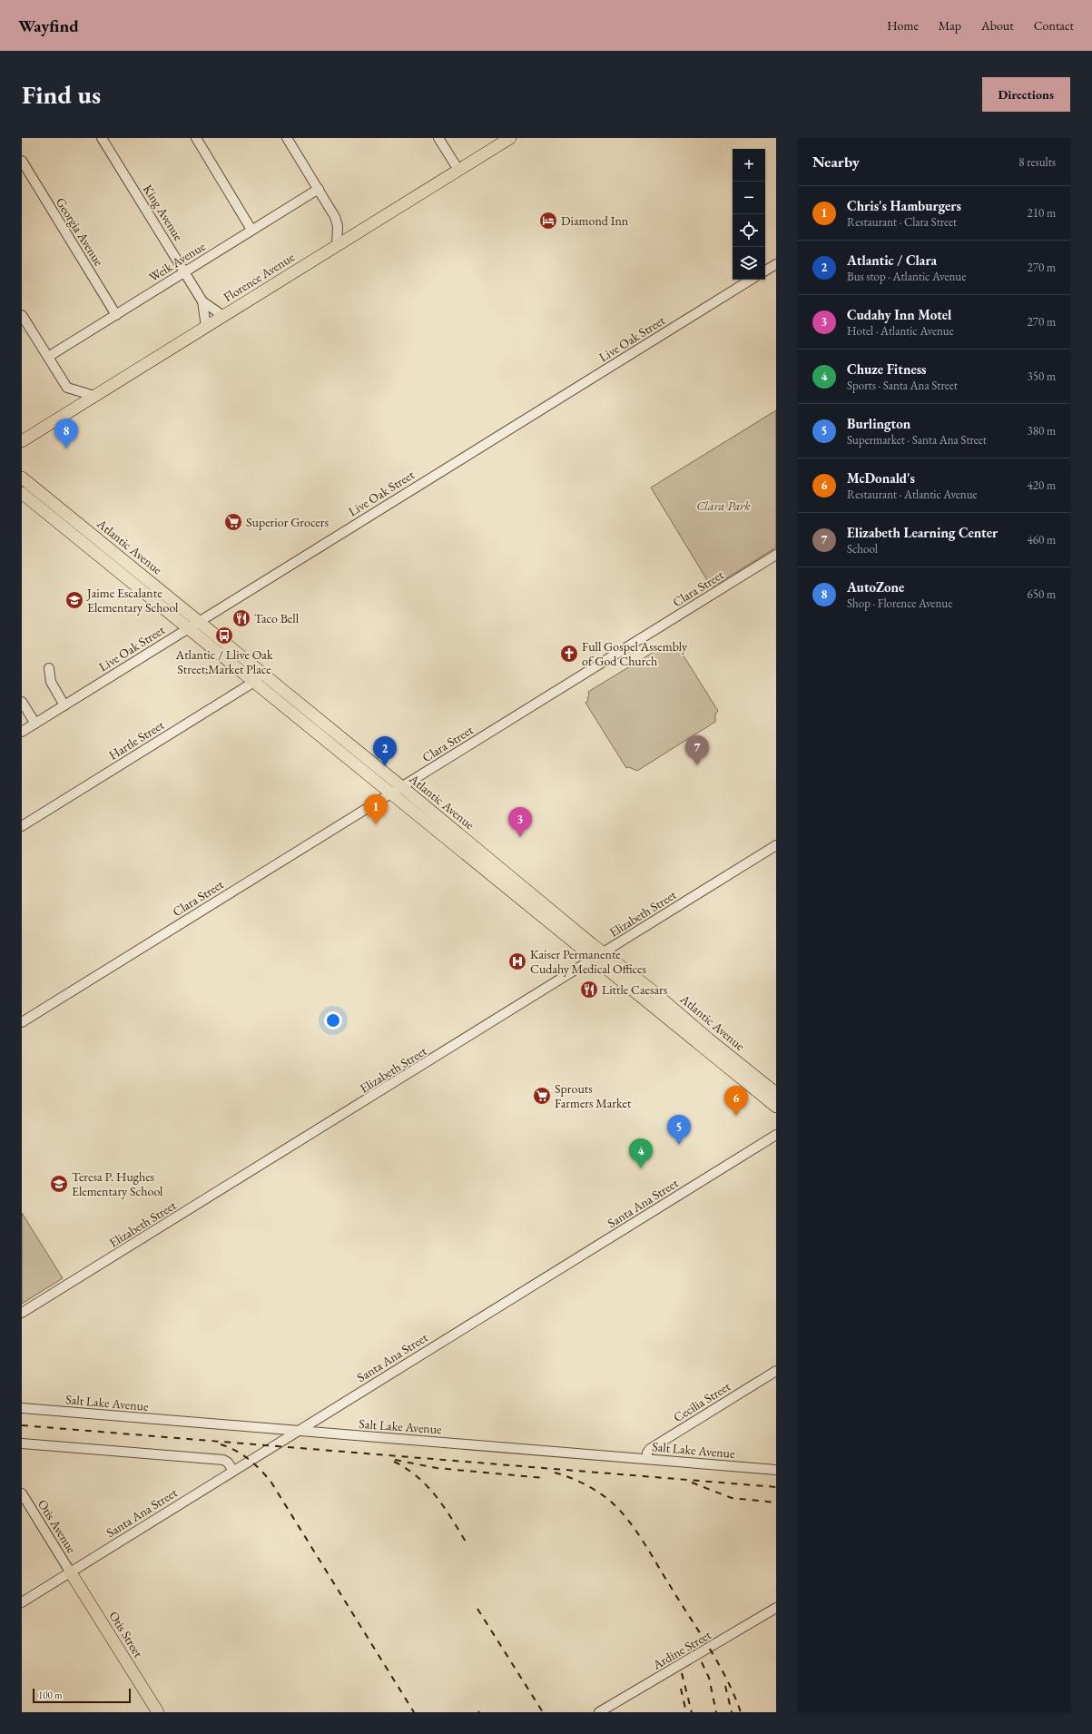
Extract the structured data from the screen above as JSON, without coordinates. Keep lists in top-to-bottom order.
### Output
{
  "streets": {
    "main road": ["Florence Avenue", "Atlantic Avenue", "Otis Street"],
    "street": [
      "King Avenue",
      "Georgia Avenue",
      "Weik Avenue",
      "Live Oak Street",
      "Clara Street",
      "Hartle Street",
      "Elizabeth Street",
      "Santa Ana Street",
      "Cecilia Street",
      "Salt Lake Avenue",
      "Otis Avenue",
      "Ardine Street"
    ]
  },
  "crossings": [
    ["King Avenue", "Weik Avenue"],
    ["King Avenue", "Florence Avenue"],
    ["Georgia Avenue", "Weik Avenue"],
    ["Live Oak Street", "Atlantic Avenue"],
    ["Atlantic Avenue", "Clara Street"],
    ["Atlantic Avenue", "Hartle Street"],
    ["Atlantic Avenue", "Elizabeth Street"],
    ["Santa Ana Street", "Salt Lake Avenue"],
    ["Santa Ana Street", "Otis Avenue"],
    ["Santa Ana Street", "Otis Street"],
    ["Cecilia Street", "Salt Lake Avenue"],
    ["Otis Avenue", "Otis Street"]
  ],
  "parks": ["Clara Park"],
  "places": {
    "hotel": ["Diamond Inn"],
    "supermarket": ["Superior Grocers", "Sprouts Farmers Market"],
    "school or university": ["Jaime Escalante Elementary School", "Teresa P. Hughes Elementary School"],
    "restaurant": ["Taco Bell", "Little Caesars"],
    "bus stop": ["Atlantic / Llive Oak Street;Market Place"],
    "church": ["Full Gospel Assembly of God Church"],
    "hospital": ["Kaiser Permanente Cudahy Medical Offices"]
  },
  "scale_bar": "100 m",
  "page": {
    "header": "Wayfind",
    "nav": [
      "Home",
      "Map",
      "About",
      "Contact"
    ],
    "buttons": "Directions",
    "title": "Find us",
    "heading": ["Nearby", "8 results"],
    "map_buttons": ["+", "−"],
    "list": [
      {
        "mark": "1",
        "name": "Chris's Hamburgers",
        "note": "Restaurant · Clara Street",
        "value": "210 m"
      },
      {
        "mark": "2",
        "name": "Atlantic / Clara",
        "note": "Bus stop · Atlantic Avenue",
        "value": "270 m"
      },
      {
        "mark": "3",
        "name": "Cudahy Inn Motel",
        "note": "Hotel · Atlantic Avenue",
        "value": "270 m"
      },
      {
        "mark": "4",
        "name": "Chuze Fitness",
        "note": "Sports · Santa Ana Street",
        "value": "350 m"
      },
      {
        "mark": "5",
        "name": "Burlington",
        "note": "Supermarket · Santa Ana Street",
        "value": "380 m"
      },
      {
        "mark": "6",
        "name": "McDonald's",
        "note": "Restaurant · Atlantic Avenue",
        "value": "420 m"
      },
      {
        "mark": "7",
        "name": "Elizabeth Learning Center",
        "note": "School",
        "value": "460 m"
      },
      {
        "mark": "8",
        "name": "AutoZone",
        "note": "Shop · Florence Avenue",
        "value": "650 m"
      }
    ],
    "pins": [
      "8",
      "7",
      "2",
      "1",
      "3",
      "6",
      "5",
      "4"
    ],
    "scale": "100 m"
  }
}
